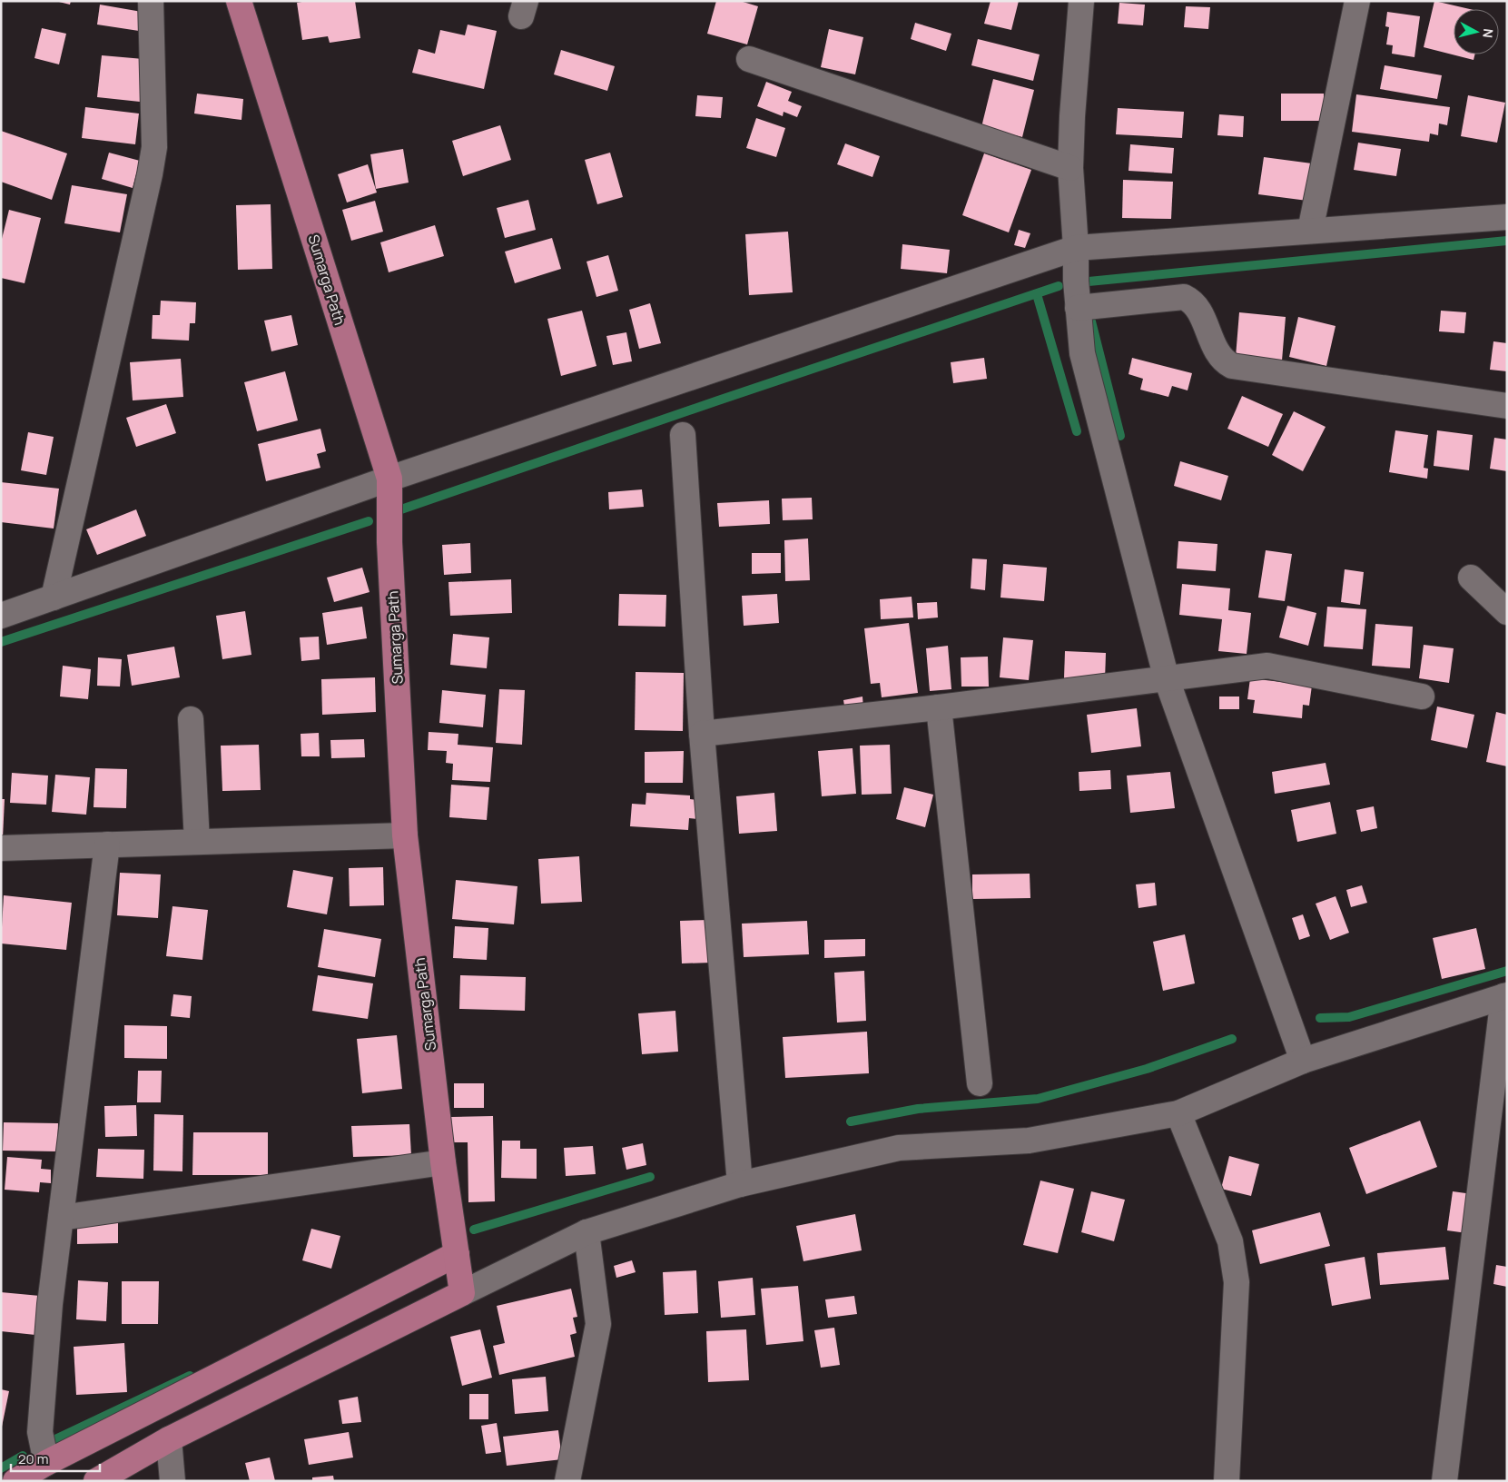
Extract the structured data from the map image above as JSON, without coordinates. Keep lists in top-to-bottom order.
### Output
{
  "streets": {
    "main road": ["Sumarga Path"]
  },
  "scale_bar": "20 m",
  "north": "right"
}
